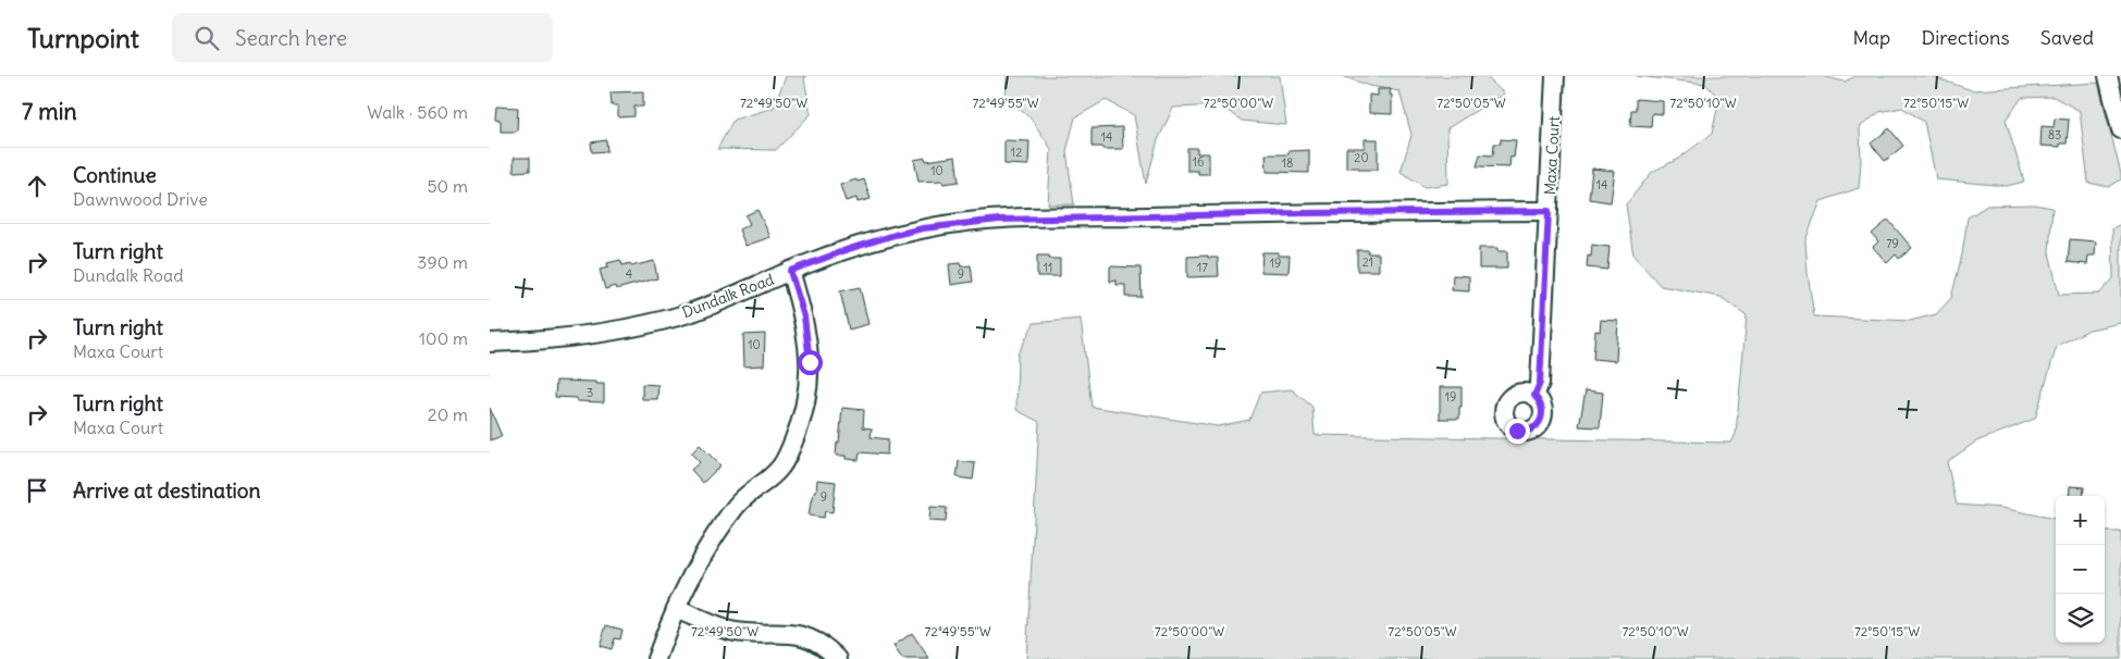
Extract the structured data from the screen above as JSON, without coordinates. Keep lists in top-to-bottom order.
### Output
{
  "streets": {
    "street": ["Maxa Court", "Dundalk Road"]
  },
  "crossings": [
    ["Maxa Court", "Dundalk Road"]
  ],
  "house_numbers": [
    "83",
    "14",
    "12",
    "20",
    "16",
    "18",
    "10",
    "14",
    "79",
    "21",
    "19",
    "11",
    "17",
    "4",
    "9",
    "10",
    "3",
    "19",
    "9"
  ],
  "page": {
    "header": "Turnpoint",
    "search": "Search here",
    "nav": ["Map", "Directions", "Saved"],
    "heading": ["7 min", "Walk · 560 m"],
    "list": [
      ["Continue", "Dawnwood Drive", "50 m"],
      ["Turn right", "Dundalk Road", "390 m"],
      ["Turn right", "Maxa Court", "100 m"],
      ["Turn right", "Maxa Court", "20 m"],
      "Arrive at destination"
    ],
    "map_buttons": ["+", "−"]
  },
  "coordinates": [
    "72°49'50\"W",
    "72°49'55\"W",
    "72°50'00\"W",
    "72°50'05\"W",
    "72°50'10\"W",
    "72°50'15\"W"
  ]
}
